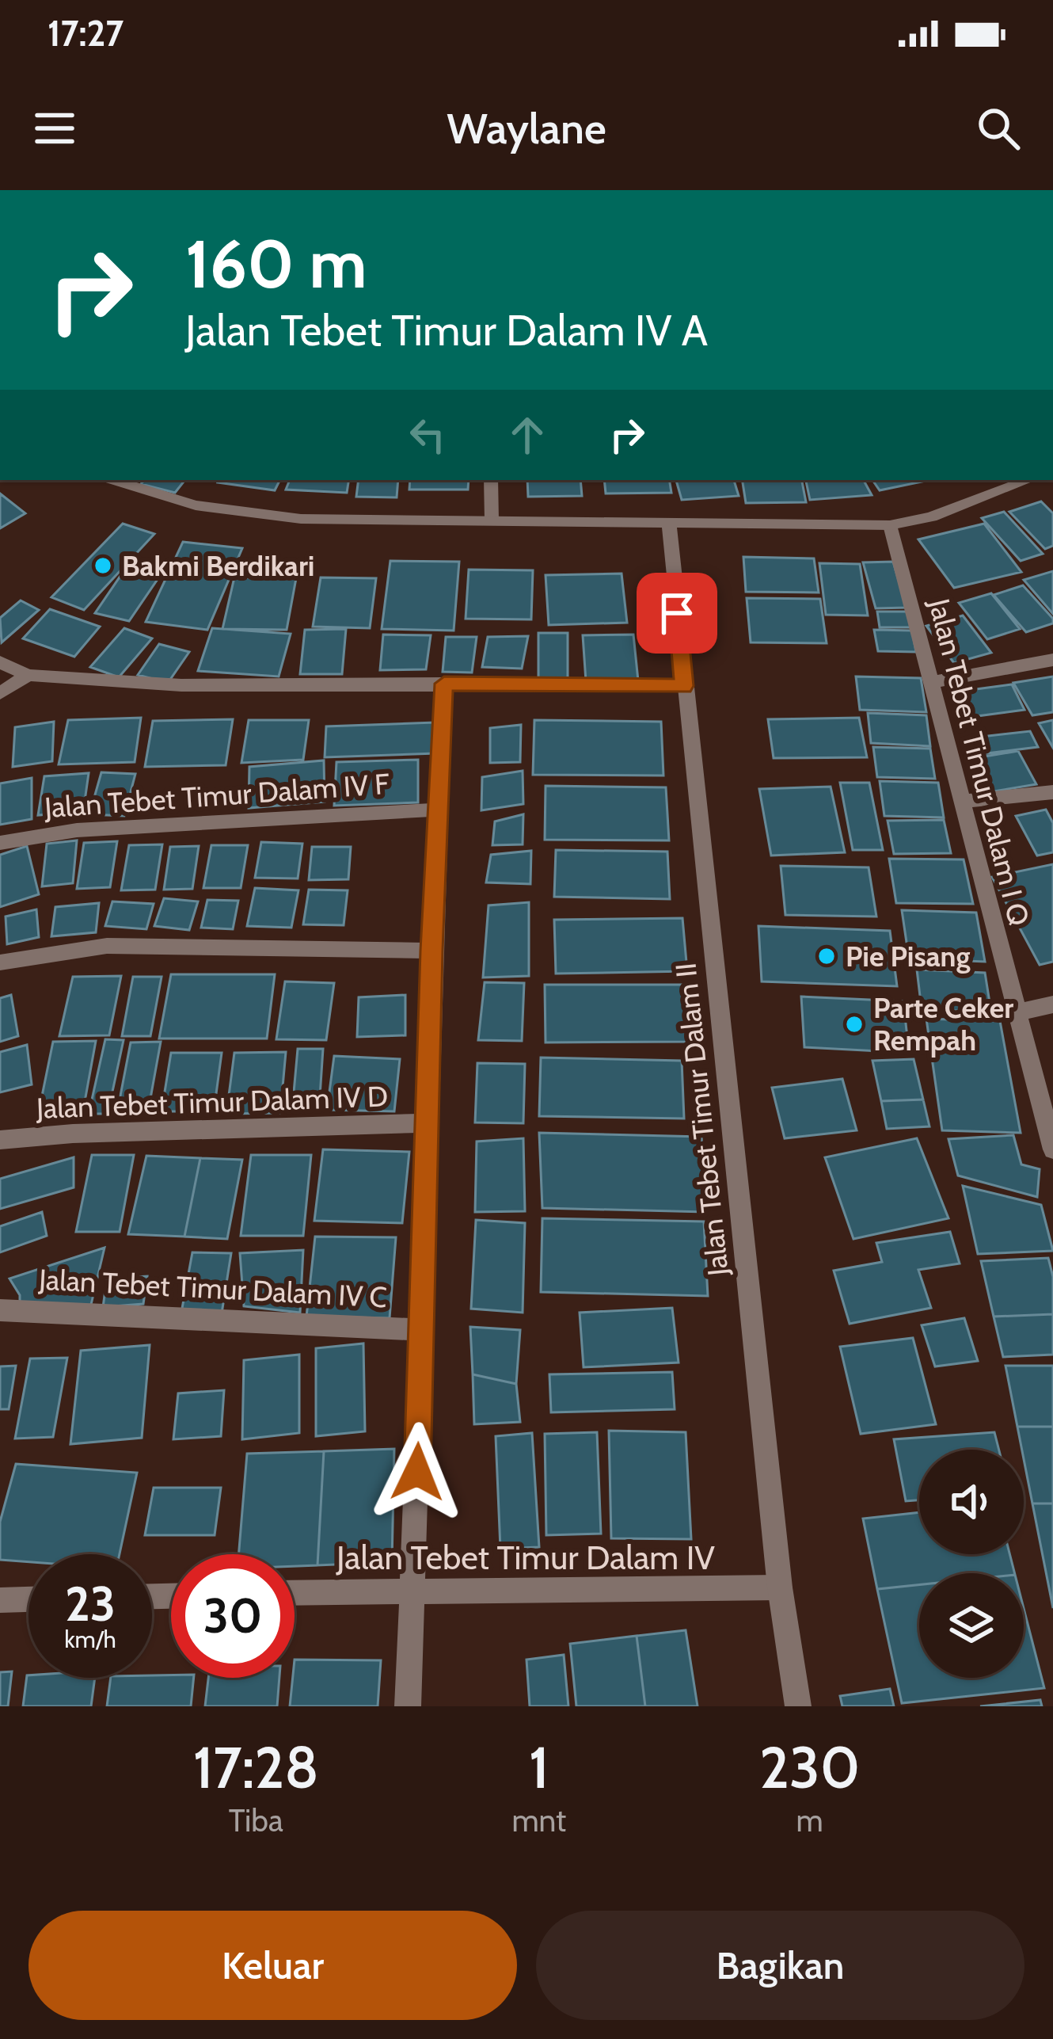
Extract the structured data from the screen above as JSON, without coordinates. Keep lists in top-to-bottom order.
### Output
{
  "streets": {
    "street": [
      "Jalan Tebet Timur Dalam I Q",
      "Jalan Tebet Timur Dalam IV F",
      "Jalan Tebet Timur Dalam IV D",
      "Jalan Tebet Timur Dalam II",
      "Jalan Tebet Timur Dalam IV C",
      "Jalan Tebet Timur Dalam IV"
    ]
  },
  "crossings": [
    ["Jalan Tebet Timur Dalam II", "Jalan Tebet Timur Dalam IV"]
  ],
  "places": ["Bakmi Berdikari", "Pie Pisang", "Parte Ceker Rempah"],
  "page": {
    "status": "17:27",
    "header": "Waylane",
    "turn": ["160 m", "Jalan Tebet Timur Dalam IV A"],
    "speed": "23 km/h",
    "limit": "30",
    "eta": [
      "17:28",
      "Tiba",
      "1",
      "mnt",
      "230",
      "m"
    ],
    "buttons": ["Keluar", "Bagikan"]
  }
}
